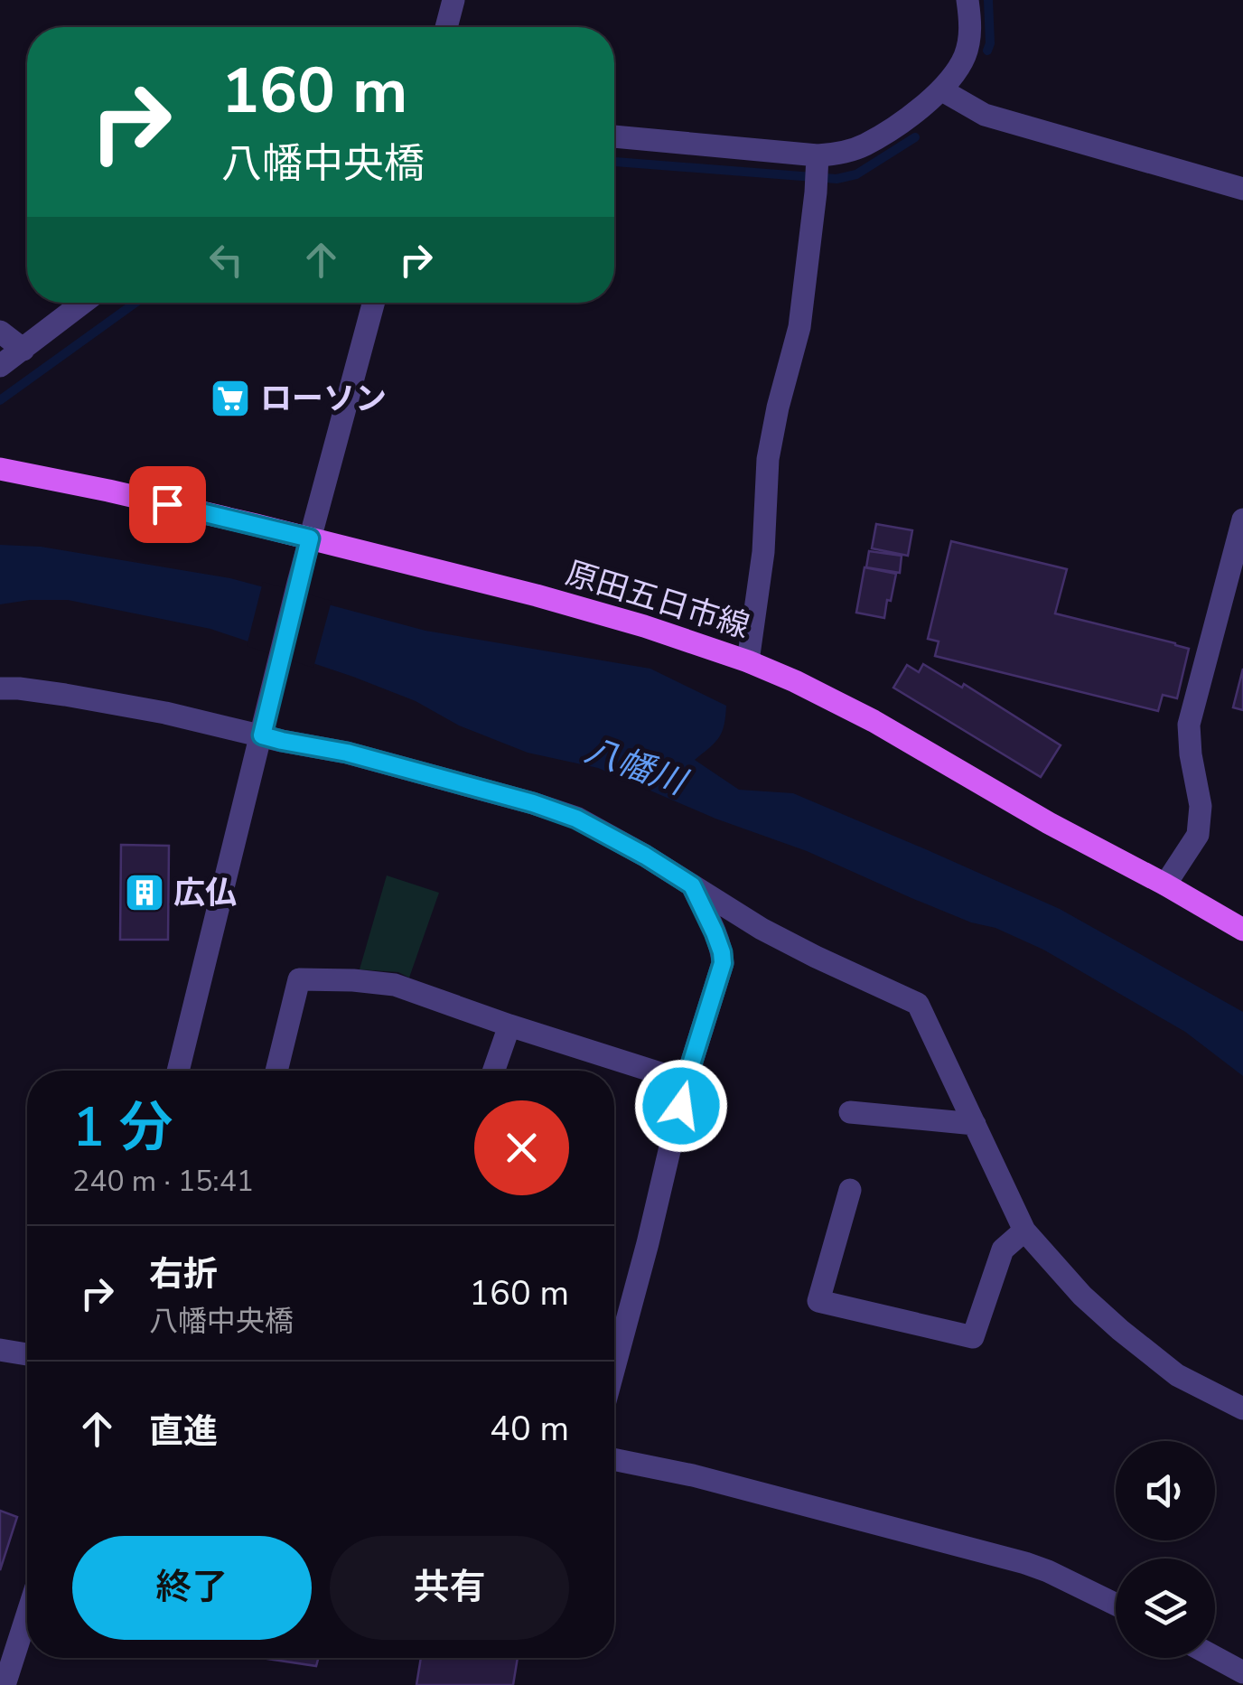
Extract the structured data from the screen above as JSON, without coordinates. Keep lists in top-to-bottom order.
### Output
{
  "streets": {
    "main road": ["原田五日市線"]
  },
  "water": ["八幡川"],
  "places": {
    "supermarket": ["ローソン"],
    "building": ["広仏"]
  },
  "page": {
    "turn": ["160 m", "八幡中央橋"],
    "heading": ["1 分", "240 m · 15:41"],
    "list": [
      {
        "name": "右折",
        "note": "八幡中央橋",
        "value": "160 m"
      },
      {
        "name": "直進",
        "value": "40 m"
      }
    ],
    "buttons": ["終了", "共有"]
  }
}
